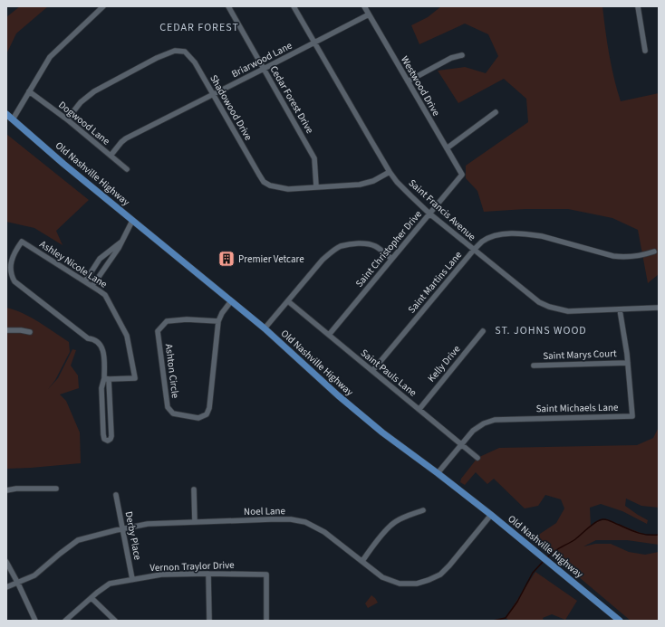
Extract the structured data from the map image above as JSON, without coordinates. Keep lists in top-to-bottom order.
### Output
{
  "streets": {
    "main road": ["Old Nashville Highway"],
    "street": [
      "Briarwood Lane",
      "Westwood Drive",
      "Cedar Forest Drive",
      "Shadowood Drive",
      "Dogwood Lane",
      "Saint Francis Avenue",
      "Saint Christopher Drive",
      "Ashley Nicole Lane",
      "Saint Martins Lane",
      "Saint Marys Court",
      "Kelly Drive",
      "Ashton Circle",
      "Saint Pauls Lane",
      "Saint Michaels Lane",
      "Noel Lane",
      "Derby Place",
      "Vernon Traylor Drive"
    ]
  },
  "crossings": [
    ["Briarwood Lane", "Westwood Drive"],
    ["Briarwood Lane", "Cedar Forest Drive"],
    ["Briarwood Lane", "Shadowood Drive"],
    ["Briarwood Lane", "Dogwood Lane"],
    ["Briarwood Lane", "Saint Francis Avenue"],
    ["Westwood Drive", "Saint Christopher Drive"],
    ["Cedar Forest Drive", "Shadowood Drive"],
    ["Shadowood Drive", "Dogwood Lane"],
    ["Shadowood Drive", "Saint Francis Avenue"],
    ["Old Nashville Highway", "Ashton Circle"],
    ["Old Nashville Highway", "Saint Michaels Lane"],
    ["Old Nashville Highway", "Noel Lane"],
    ["Saint Francis Avenue", "Saint Christopher Drive"],
    ["Saint Francis Avenue", "Saint Martins Lane"],
    ["Saint Francis Avenue", "Saint Michaels Lane"],
    ["Saint Christopher Drive", "Saint Pauls Lane"],
    ["Saint Martins Lane", "Saint Pauls Lane"],
    ["Saint Marys Court", "Saint Michaels Lane"],
    ["Kelly Drive", "Saint Pauls Lane"],
    ["Saint Pauls Lane", "Saint Michaels Lane"],
    ["Noel Lane", "Derby Place"],
    ["Derby Place", "Vernon Traylor Drive"]
  ],
  "districts": ["CEDAR FOREST", "ST. JOHNS WOOD"],
  "places": {
    "building": ["Premier Vetcare"]
  }
}
